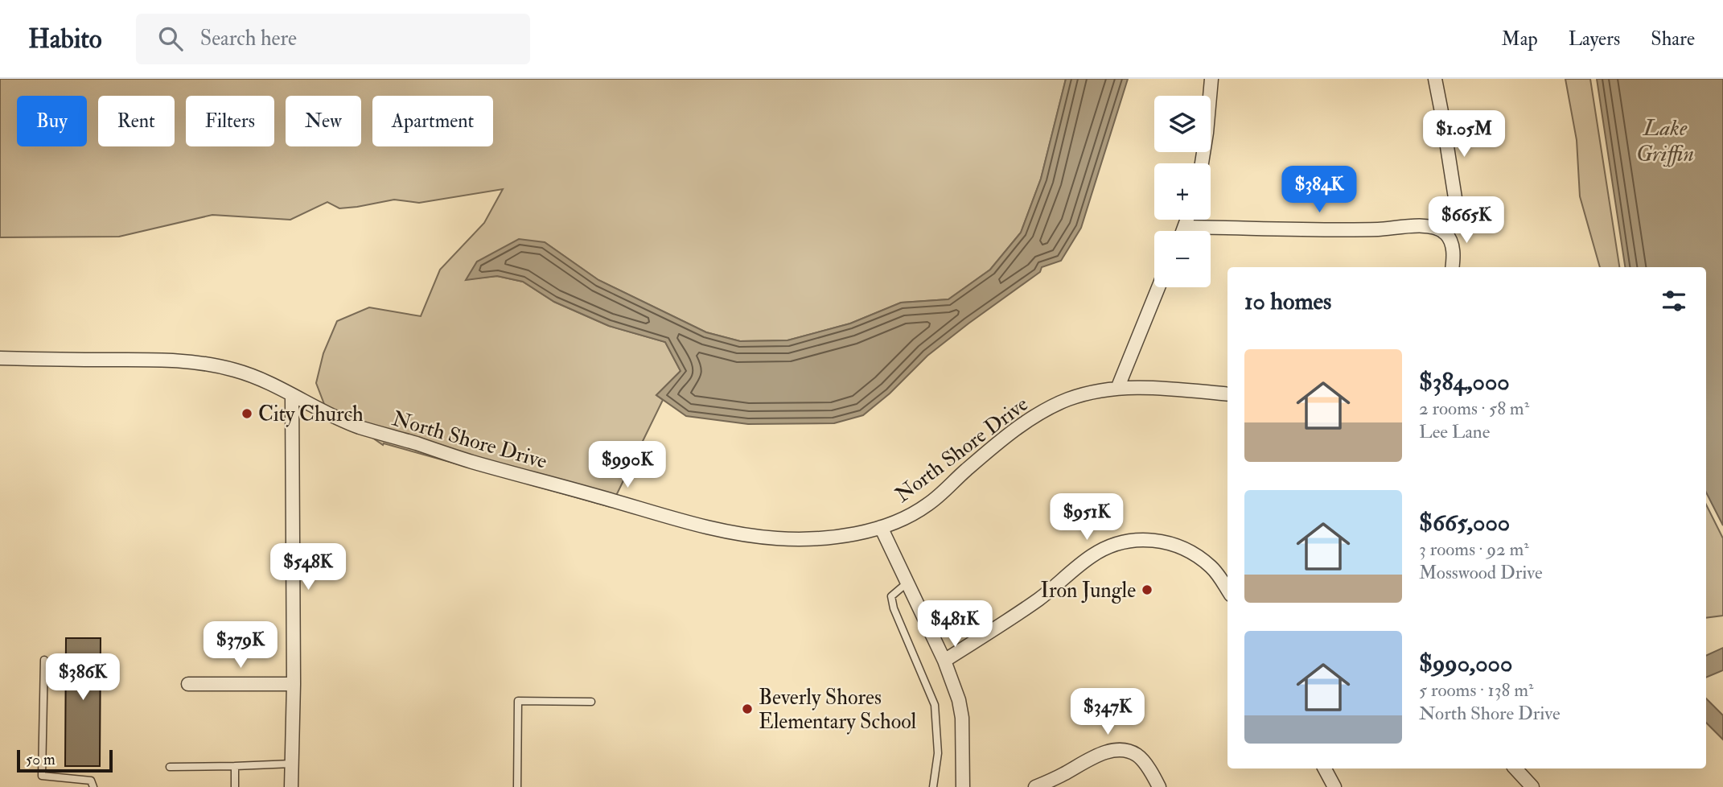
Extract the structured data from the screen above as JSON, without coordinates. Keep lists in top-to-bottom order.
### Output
{
  "streets": {
    "street": ["North Shore Drive"]
  },
  "water": ["Lake Griffin"],
  "places": ["City Church", "Iron Jungle", "Beverly Shores Elementary School"],
  "scale_bar": "50 m",
  "page": {
    "header": "Habito",
    "search": "Search here",
    "nav": ["Map", "Layers", "Share"],
    "map_buttons": ["+", "−"],
    "chip": [
      "Buy",
      "Rent",
      "Filters",
      "New",
      "Apartment"
    ],
    "price": [
      "$1.05M",
      "$384K",
      "$665K",
      "$990K",
      "$951K",
      "$548K",
      "$481K",
      "$379K",
      "$386K",
      "$347K"
    ],
    "heading": "10 homes",
    "list": [
      {
        "name": "$384,000",
        "note": "2 rooms · 58 m² · Lee Lane"
      },
      {
        "name": "$665,000",
        "note": "3 rooms · 92 m² · Mosswood Drive"
      },
      {
        "name": "$990,000",
        "note": "5 rooms · 138 m² · North Shore Drive"
      }
    ],
    "scale": "50 m"
  }
}
